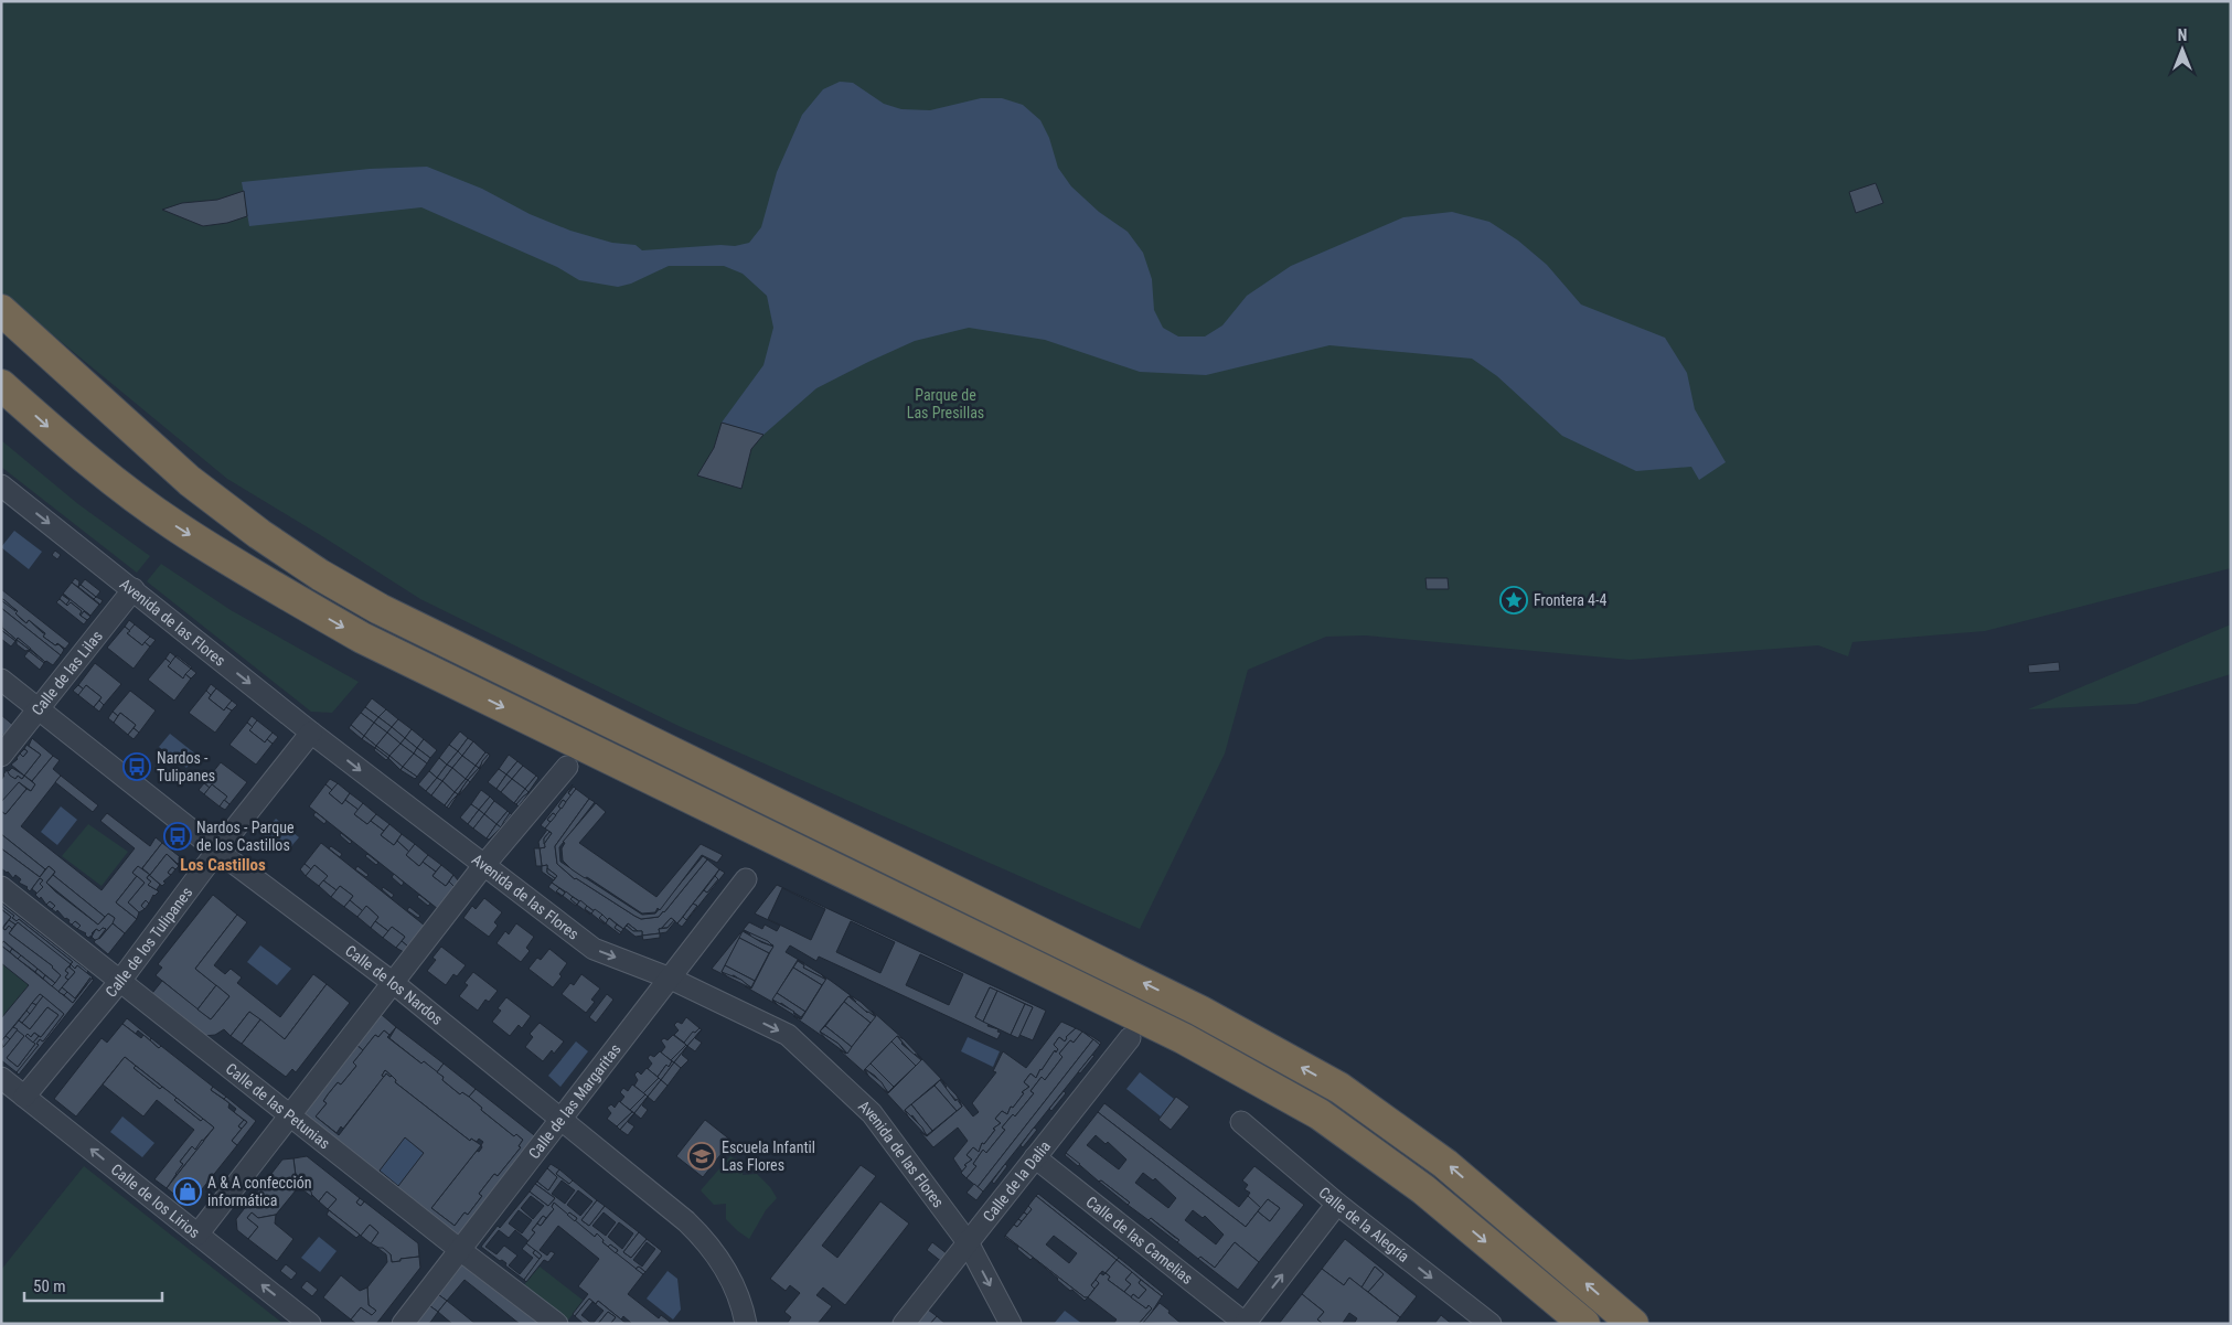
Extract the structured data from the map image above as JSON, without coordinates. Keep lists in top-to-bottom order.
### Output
{
  "streets": {
    "street": [
      "Avenida de las Flores",
      "Calle de las Lilas",
      "Calle de los Tulipanes",
      "Calle de los Nardos",
      "Calle de las Margaritas",
      "Calle de las Petunias",
      "Calle de la Dalia",
      "Calle de los Lirios",
      "Calle de la Alegría",
      "Calle de las Camelias"
    ]
  },
  "crossings": [
    ["Avenida de las Flores", "Calle de las Lilas"],
    ["Avenida de las Flores", "Calle de los Tulipanes"],
    ["Avenida de las Flores", "Calle de las Margaritas"],
    ["Avenida de las Flores", "Calle de la Dalia"],
    ["Calle de las Lilas", "Calle de los Nardos"],
    ["Calle de los Tulipanes", "Calle de los Nardos"],
    ["Calle de los Tulipanes", "Calle de las Petunias"],
    ["Calle de los Tulipanes", "Calle de los Lirios"],
    ["Calle de los Nardos", "Calle de las Margaritas"],
    ["Calle de las Margaritas", "Calle de las Petunias"],
    ["Calle de la Dalia", "Calle de las Camelias"]
  ],
  "one_way": ["Avenida de las Flores", "Calle de los Lirios", "Calle de la Alegría"],
  "districts": ["Los Castillos"],
  "parks": ["Parque de Las Presillas"],
  "places": {
    "place": ["Frontera 4-4"],
    "bus stop": ["Nardos - Tulipanes", "Nardos - Parque de los Castillos"],
    "school or university": ["Escuela Infantil Las Flores"],
    "shop": ["A & A confección informática"]
  },
  "scale_bar": "50 m",
  "north": "top"
}
